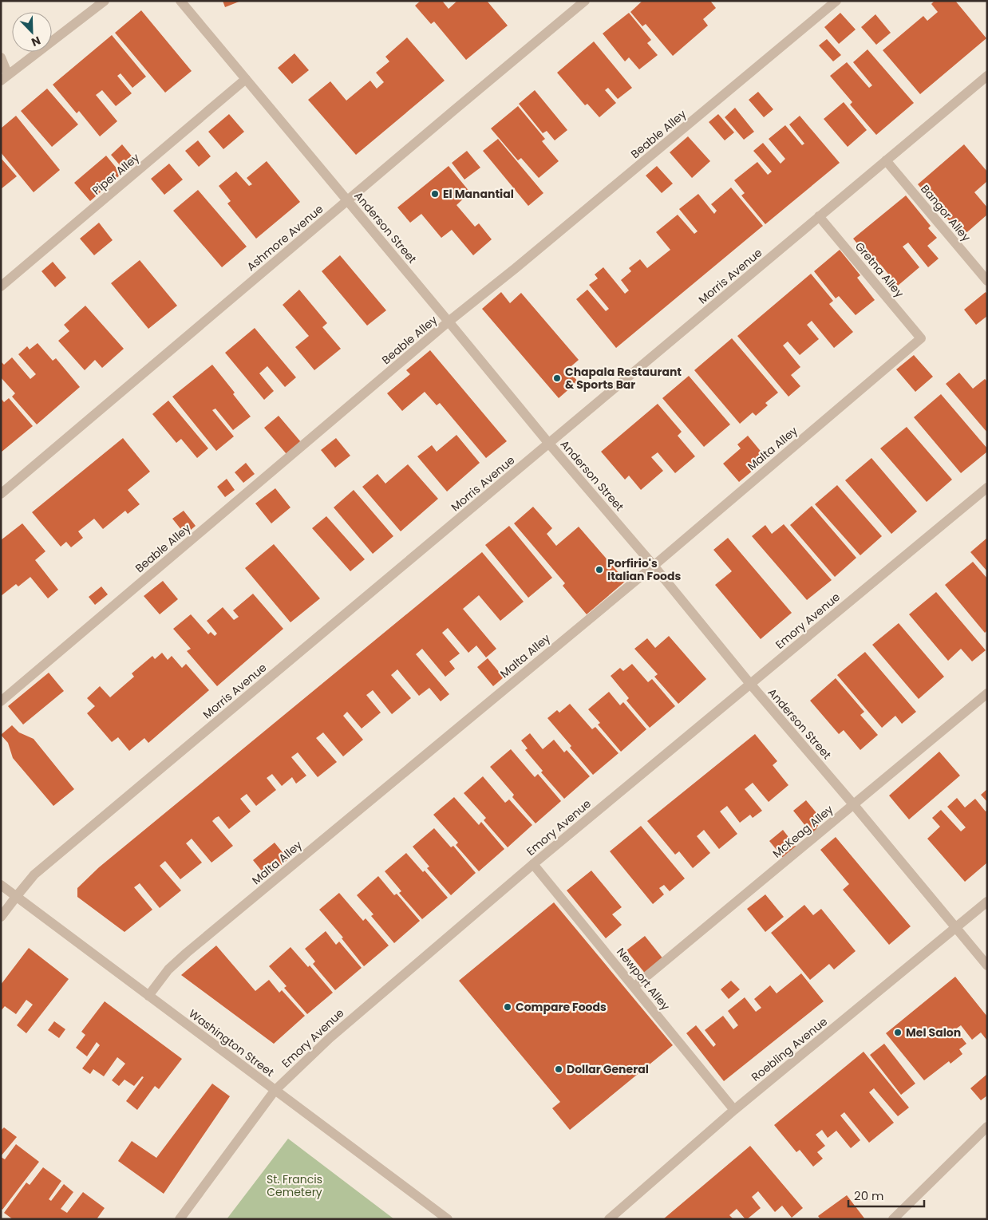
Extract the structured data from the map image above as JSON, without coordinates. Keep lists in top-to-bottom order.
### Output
{
  "streets": {
    "street": [
      "Beable Alley",
      "Piper Alley",
      "Bangor Alley",
      "Anderson Street",
      "Ashmore Avenue",
      "Gretna Alley",
      "Morris Avenue",
      "Malta Alley",
      "Emory Avenue",
      "McKeag Alley",
      "Newport Alley",
      "Washington Street",
      "Roebling Avenue"
    ]
  },
  "crossings": [
    ["Beable Alley", "Anderson Street"],
    ["Piper Alley", "Anderson Street"],
    ["Bangor Alley", "Morris Avenue"],
    ["Anderson Street", "Ashmore Avenue"],
    ["Anderson Street", "Morris Avenue"],
    ["Anderson Street", "Malta Alley"],
    ["Anderson Street", "Emory Avenue"],
    ["Anderson Street", "McKeag Alley"],
    ["Anderson Street", "Roebling Avenue"],
    ["Gretna Alley", "Morris Avenue"],
    ["Gretna Alley", "Malta Alley"],
    ["Morris Avenue", "Washington Street"],
    ["Malta Alley", "Washington Street"],
    ["Emory Avenue", "Newport Alley"],
    ["Emory Avenue", "Washington Street"],
    ["McKeag Alley", "Newport Alley"],
    ["Newport Alley", "Roebling Avenue"]
  ],
  "parks": ["St. Francis Cemetery"],
  "places": [
    "El Manantial",
    "Chapala Restaurant & Sports Bar",
    "Porfirio's Italian Foods",
    "Compare Foods",
    "Mel Salon",
    "Dollar General"
  ],
  "scale_bar": "20 m",
  "north": "bottom right"
}
